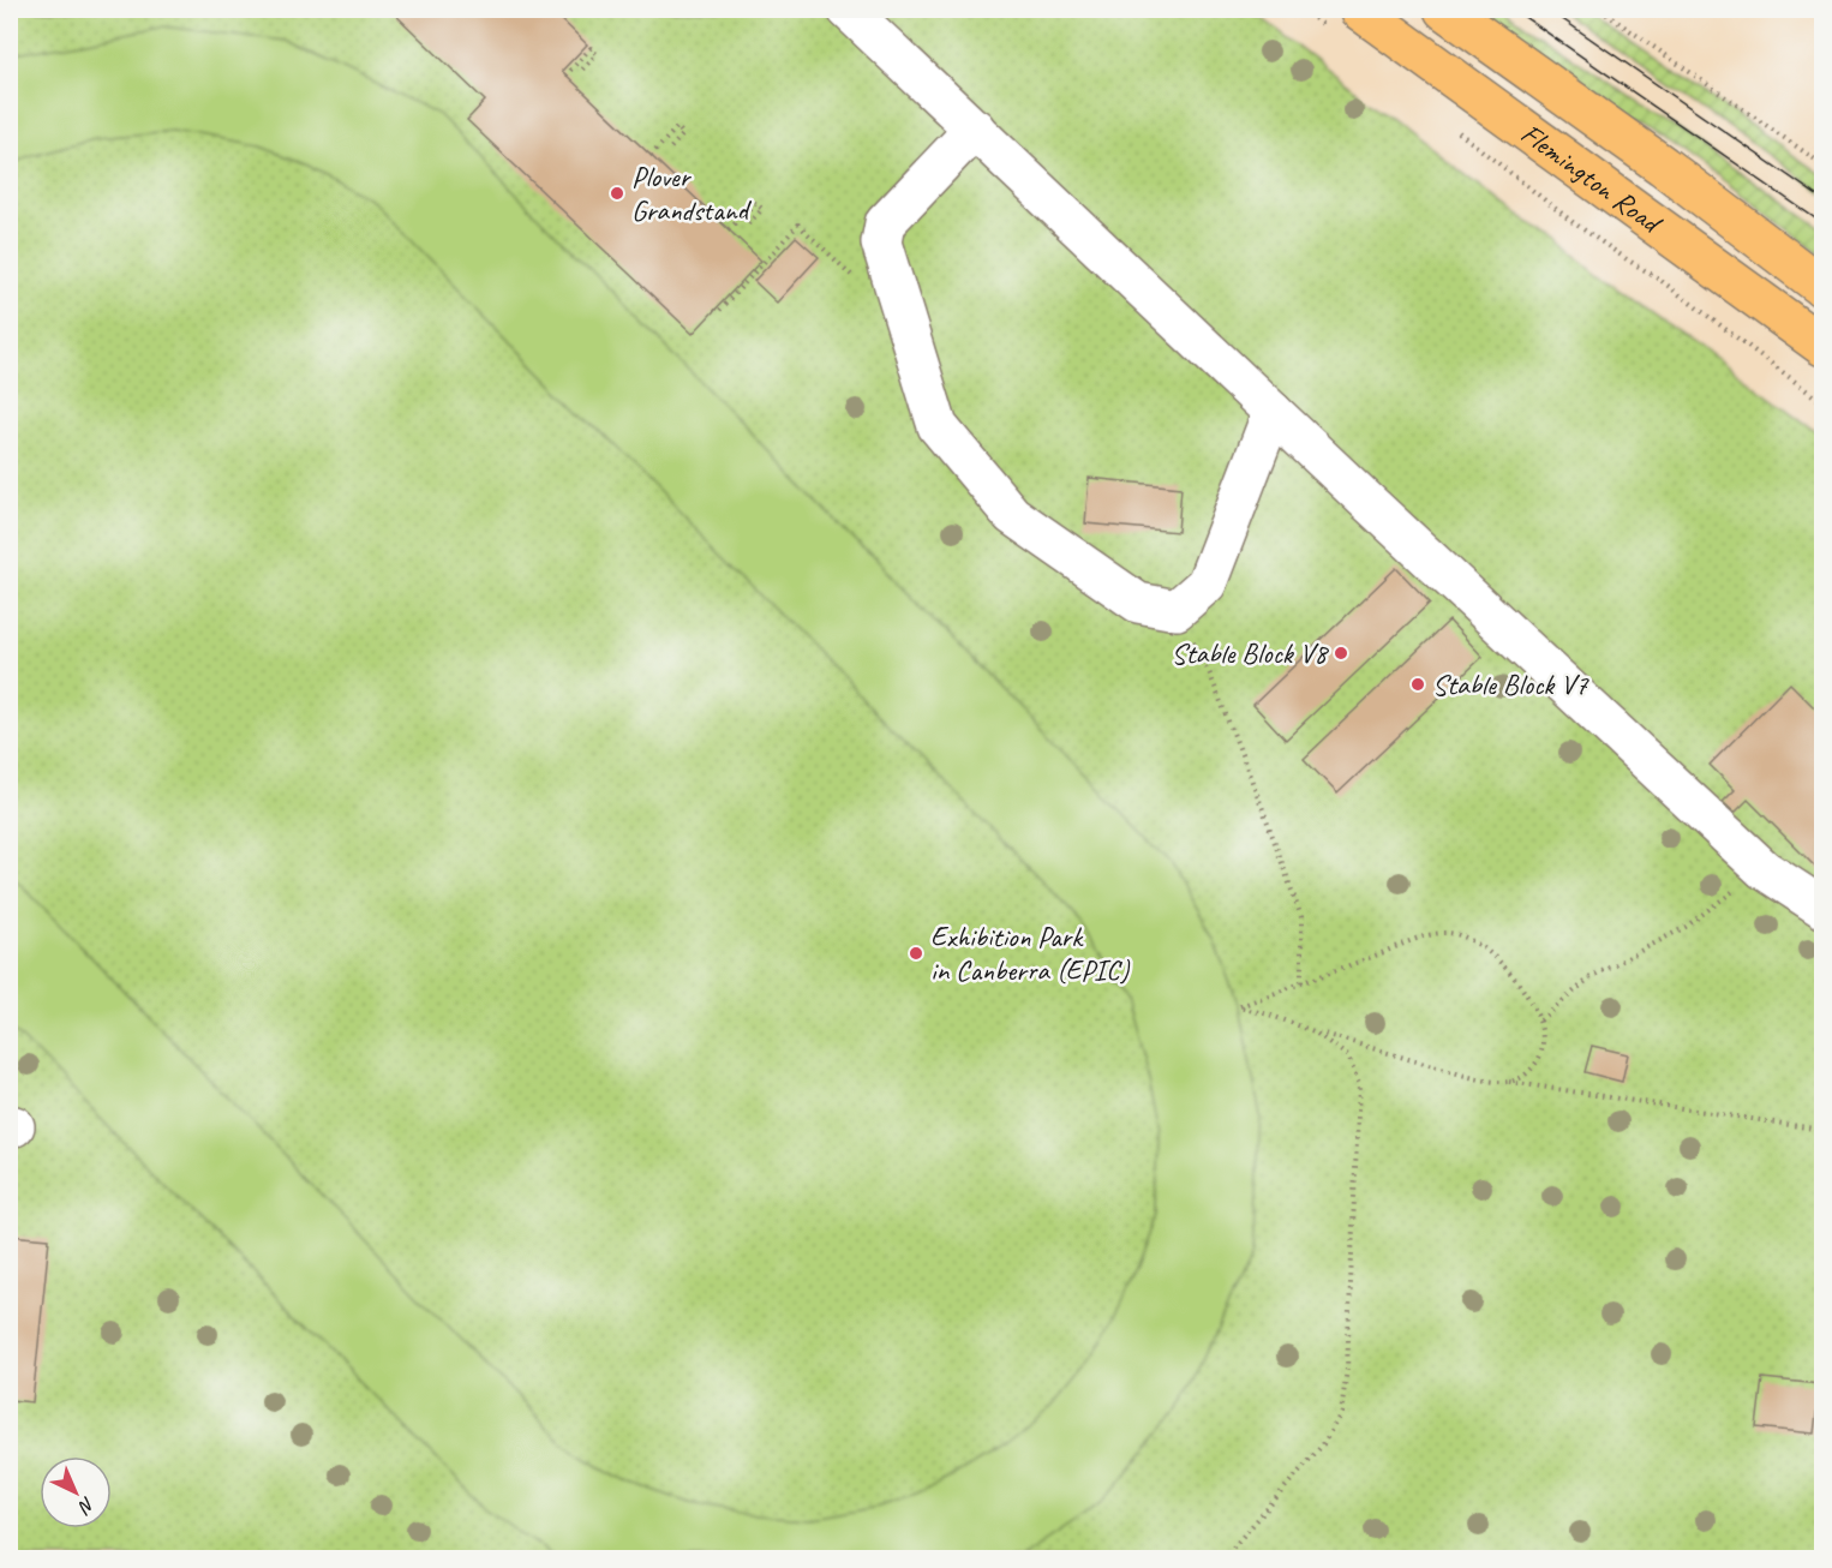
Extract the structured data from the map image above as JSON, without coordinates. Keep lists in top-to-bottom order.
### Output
{
  "streets": {
    "main road": ["Flemington Road"]
  },
  "places": [
    "Plover Grandstand",
    "Stable Block V8",
    "Stable Block V7",
    "Exhibition Park in Canberra (EPIC)"
  ],
  "north": "bottom right"
}
